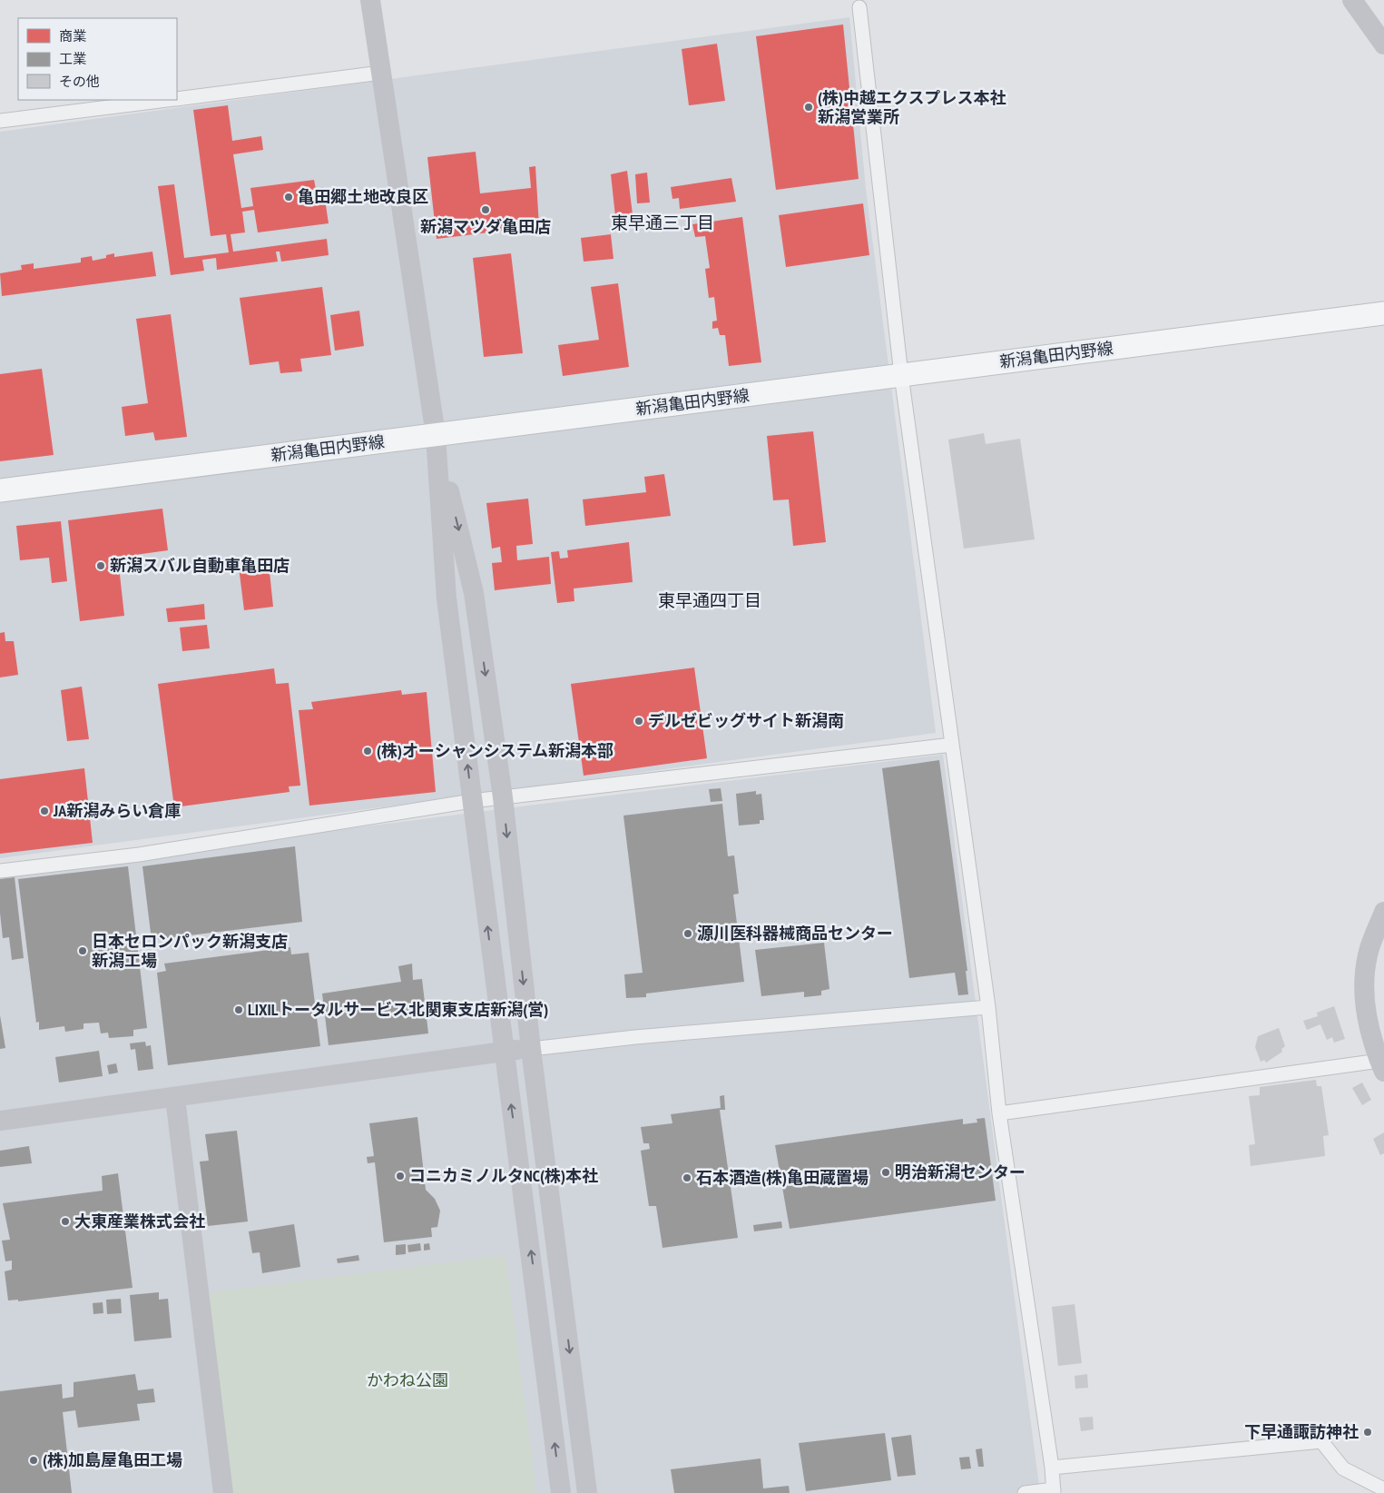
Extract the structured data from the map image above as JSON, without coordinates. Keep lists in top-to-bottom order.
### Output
{
  "streets": {
    "main road": ["新潟亀田内野線"]
  },
  "districts": ["東早通三丁目", "東早通四丁目"],
  "parks": ["かわね公園"],
  "places": [
    "(株)中越エクスプレス本社 新潟営業所",
    "亀田郷土地改良区",
    "新潟マツダ亀田店",
    "新潟スバル自動車亀田店",
    "デルゼビッグサイト新潟南",
    "(株)オーシャンシステム新潟本部",
    "JA新潟みらい倉庫",
    "源川医科器械商品センター",
    "日本セロンパック新潟支店 新潟工場",
    "LIXILトータルサービス北関東支店新潟(営)",
    "明治新潟センター",
    "コニカミノルタNC(株)本社",
    "石本酒造(株)亀田蔵置場",
    "大東産業株式会社",
    "下早通諏訪神社",
    "(株)加島屋亀田工場"
  ],
  "legend": ["商業", "工業", "その他"]
}
